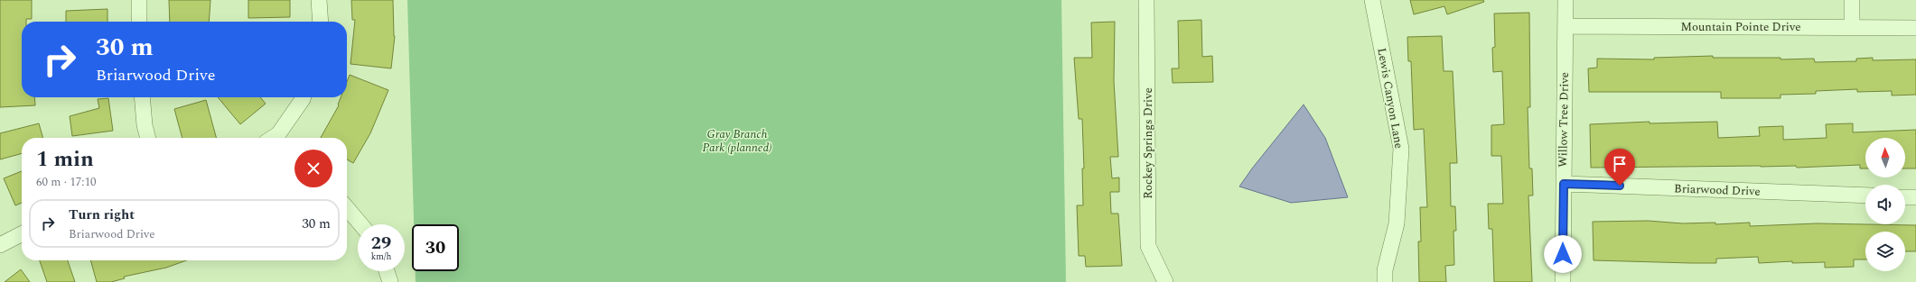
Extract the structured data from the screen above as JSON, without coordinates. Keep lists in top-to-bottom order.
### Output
{
  "streets": {
    "street": [
      "Mountain Pointe Drive",
      "Lewis Canyon Lane",
      "Willow Tree Drive",
      "Rockey Springs Drive",
      "Briarwood Drive"
    ]
  },
  "crossings": [
    ["Mountain Pointe Drive", "Willow Tree Drive"],
    ["Willow Tree Drive", "Briarwood Drive"]
  ],
  "parks": ["Gray Branch Park (planned)"],
  "north": "top",
  "page": {
    "turn": ["30 m", "Briarwood Drive"],
    "heading": ["1 min", "60 m · 17:10"],
    "list": [
      {
        "name": "Turn right",
        "note": "Briarwood Drive",
        "value": "30 m"
      }
    ],
    "speed": "29 km/h",
    "limit": "30"
  }
}
